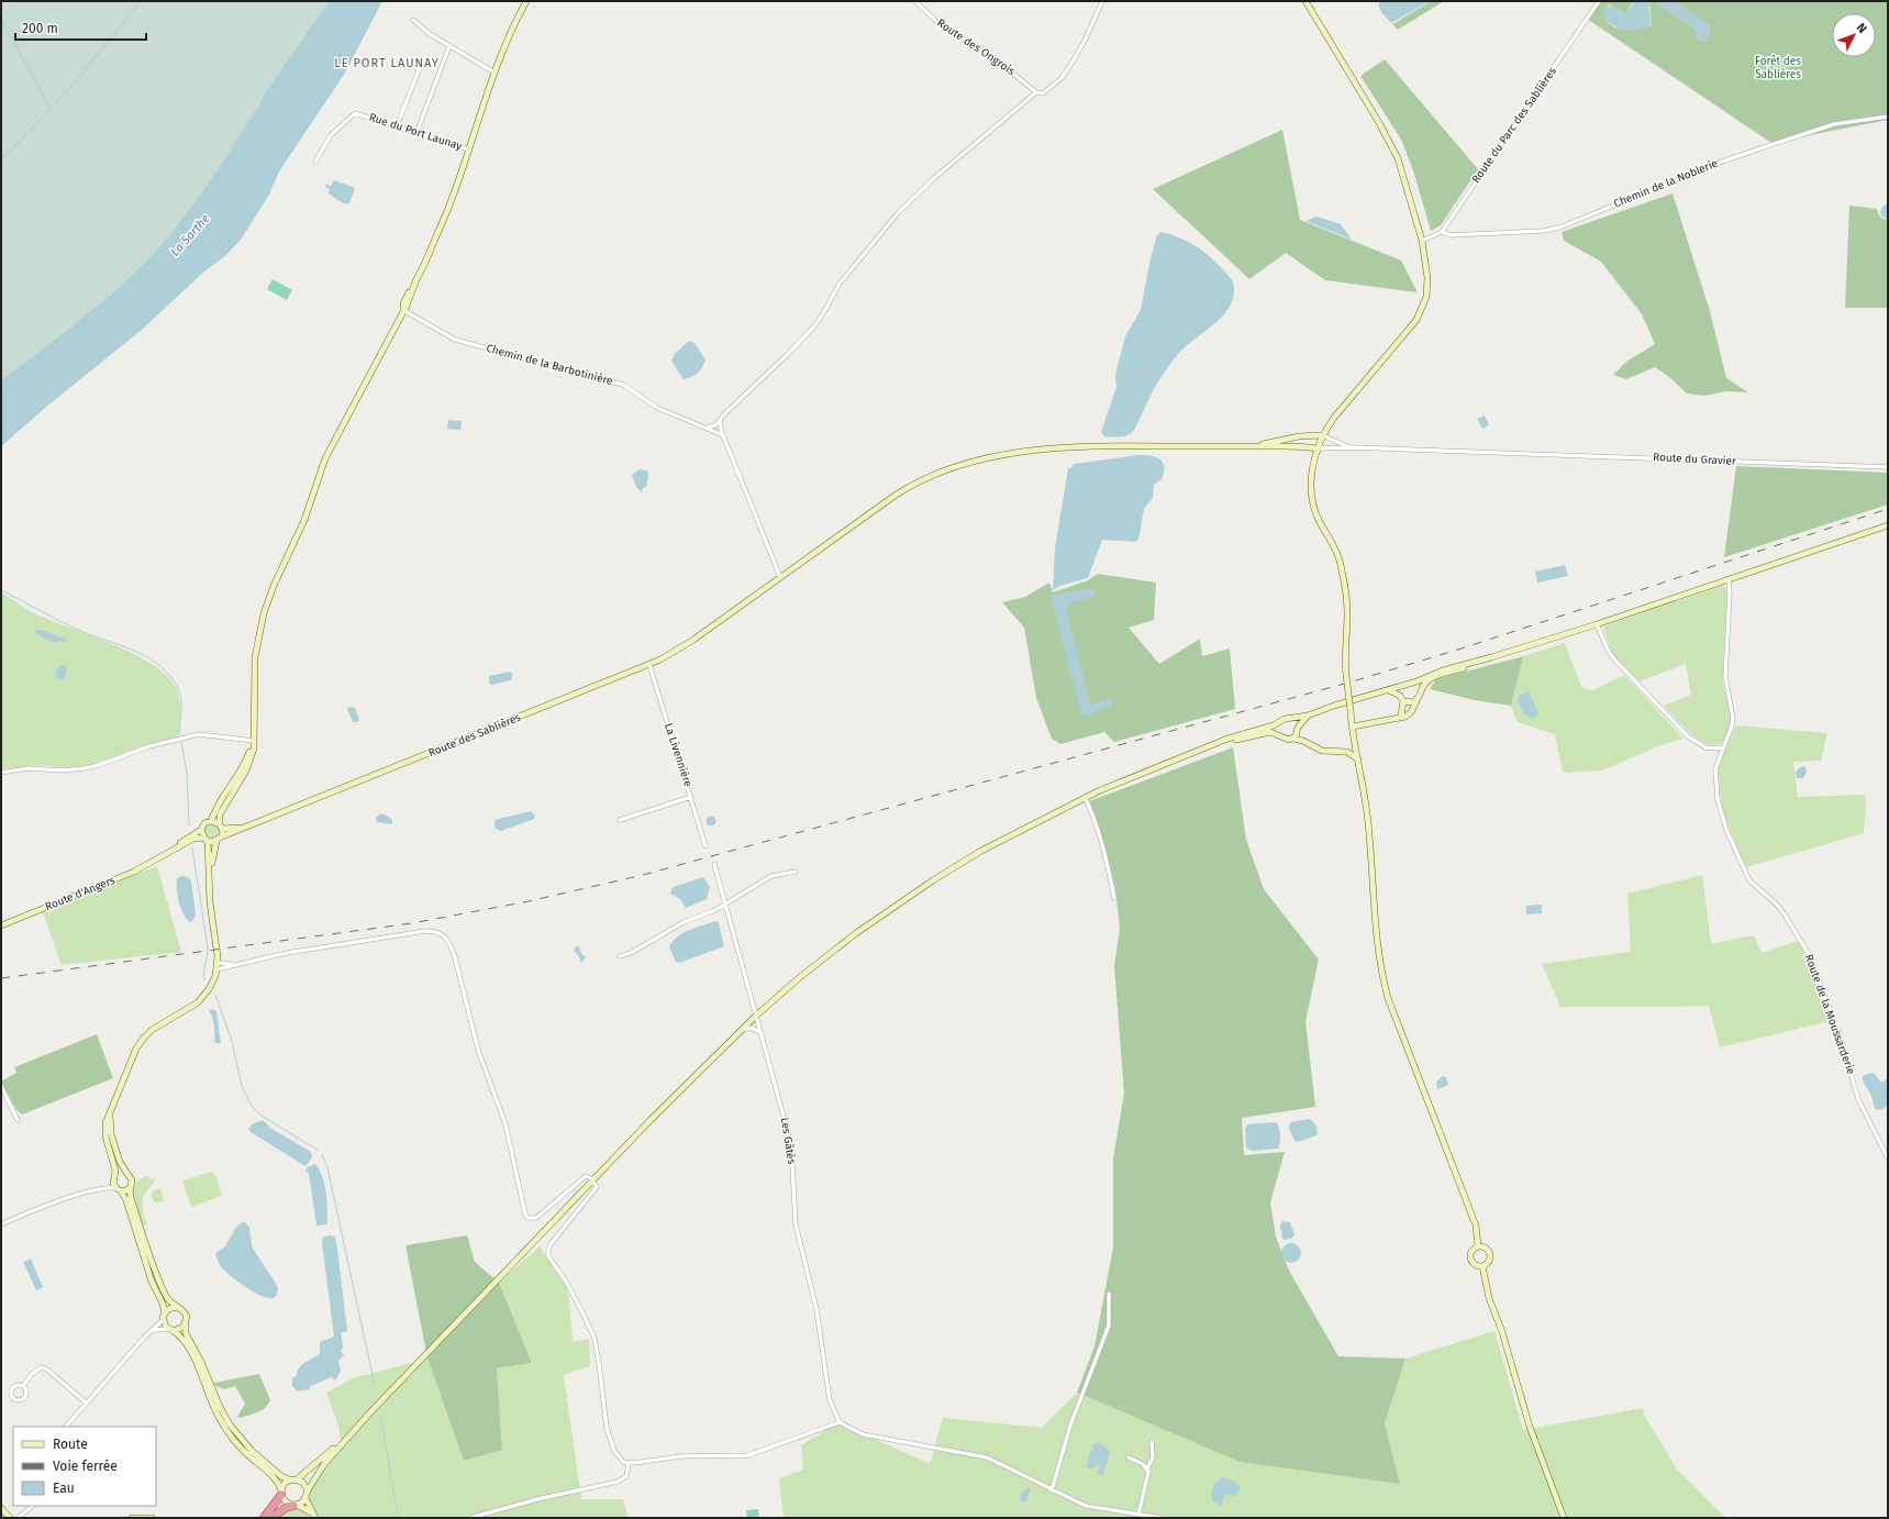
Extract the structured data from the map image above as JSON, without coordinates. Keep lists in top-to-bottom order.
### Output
{
  "streets": {
    "street": [
      "Route des Ongrois",
      "Route du Parc des Sablières",
      "Rue du Port Launay",
      "Chemin de la Noblerie",
      "Chemin de la Barbotinière",
      "Route du Gravier",
      "Route des Sablières",
      "La Livennière",
      "Route d'Angers",
      "Route de la Moussarderie",
      "Les Gâtès"
    ]
  },
  "crossings": [
    ["Route du Parc des Sablières", "Chemin de la Noblerie"],
    ["Route des Sablières", "La Livennière"],
    ["Route des Sablières", "Route d'Angers"]
  ],
  "districts": ["LE PORT LAUNAY"],
  "water": ["La Sarthe"],
  "parks": ["Forêt des Sablières"],
  "legend": ["Route", "Voie ferrée", "Eau"],
  "scale_bar": "200 m",
  "north": "top right"
}
